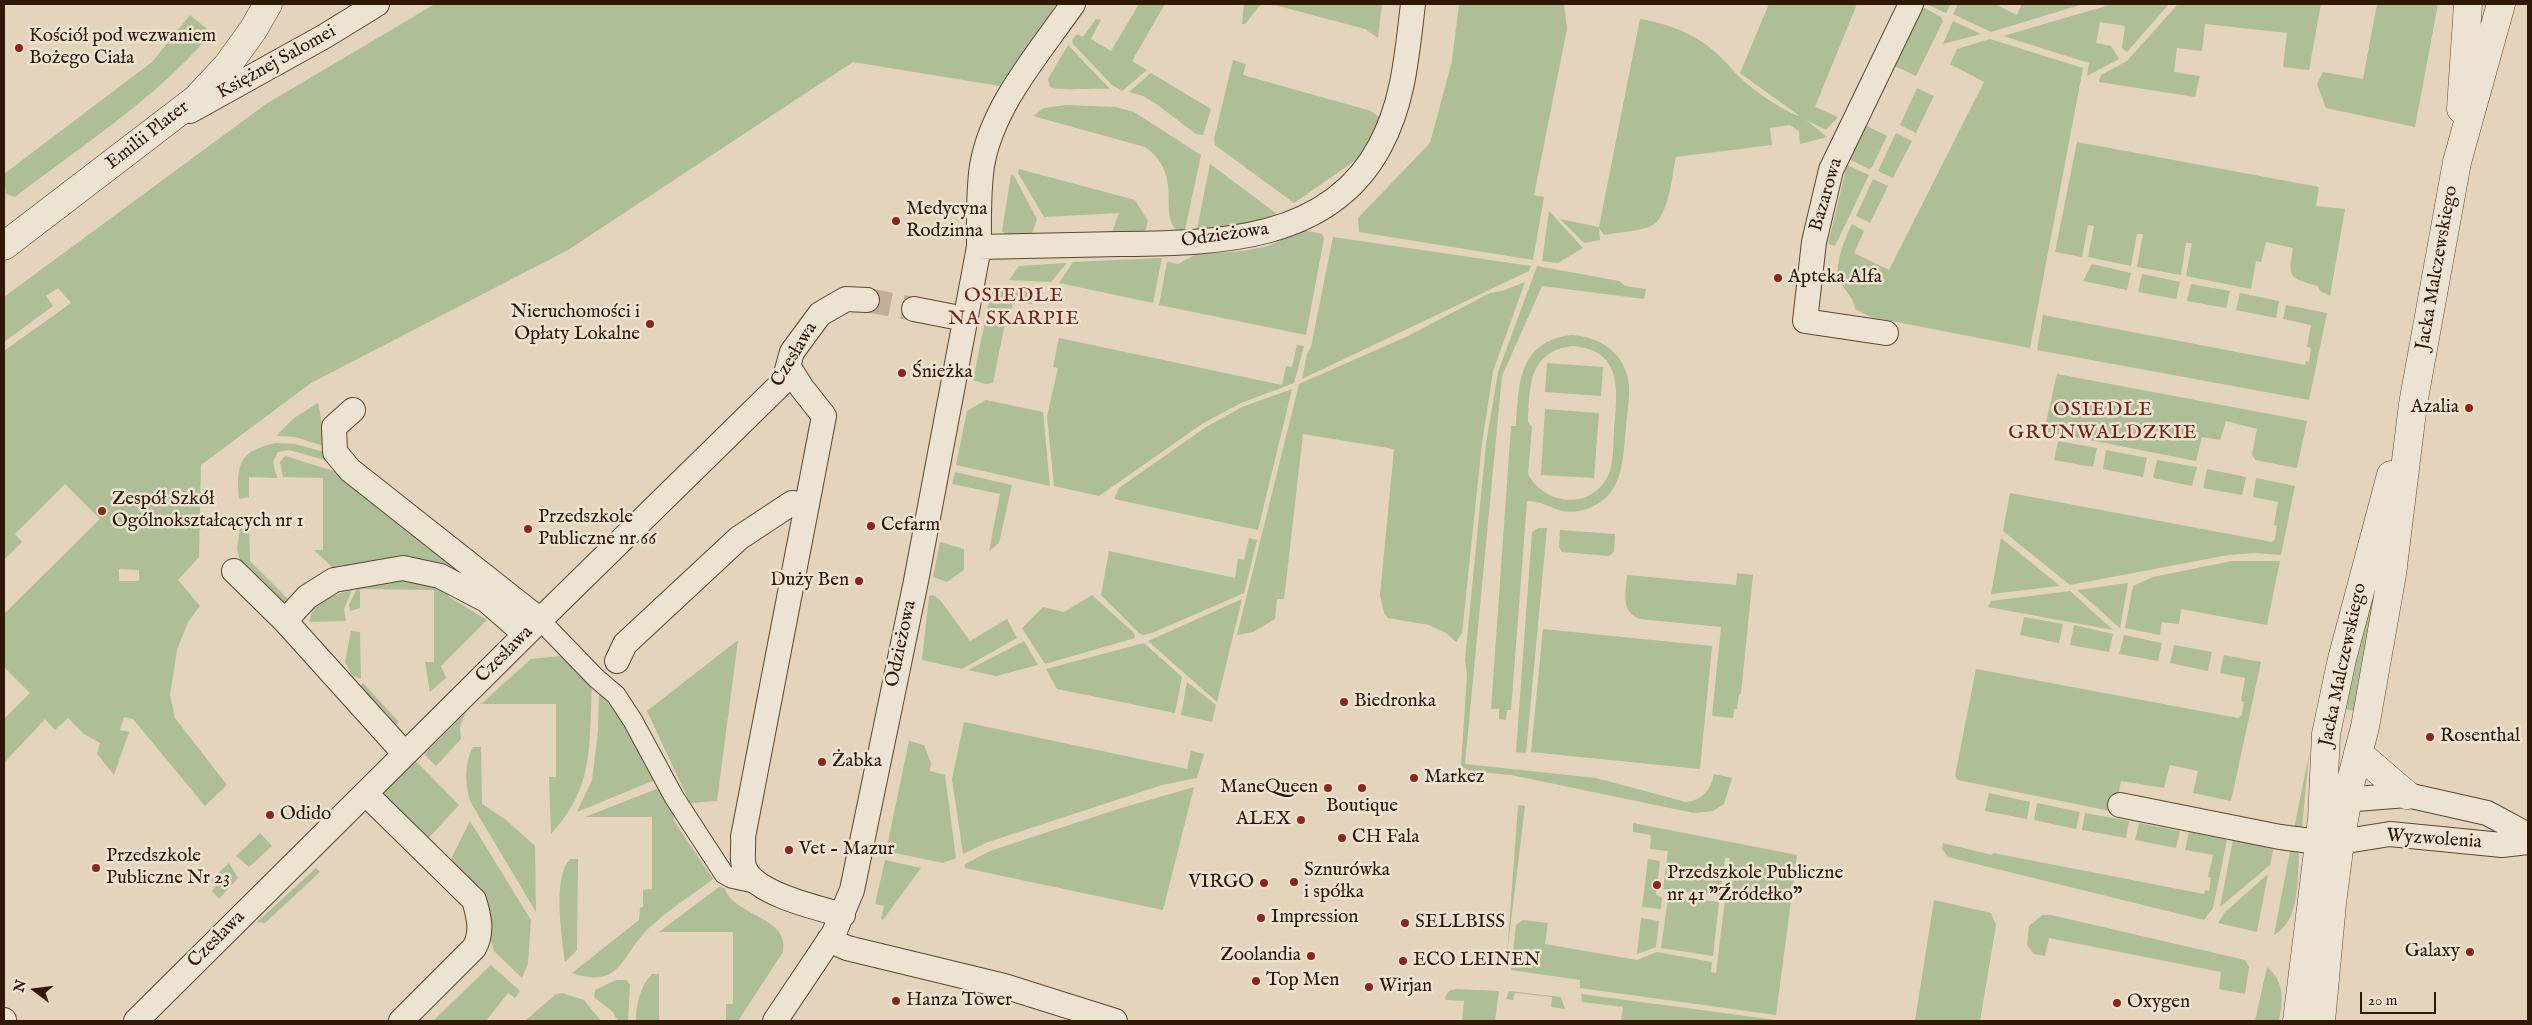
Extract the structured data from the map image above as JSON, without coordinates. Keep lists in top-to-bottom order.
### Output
{
  "streets": {
    "street": [
      "Księżnej Salomei",
      "Emilii Plater",
      "Bazarowa",
      "Odzieżowa",
      "Jacka Malczewskiego",
      "Czesława",
      "Wyzwolenia"
    ]
  },
  "crossings": [
    ["Księżnej Salomei", "Emilii Plater"],
    ["Jacka Malczewskiego", "Wyzwolenia"]
  ],
  "districts": ["OSIEDLE NA SKARPIE", "OSIEDLE GRUNWALDZKIE"],
  "places": [
    "Kościół pod wezwaniem Bożego Ciała",
    "Medycyna Rodzinna",
    "Apteka Alfa",
    "Nieruchomości i Opłaty Lokalne",
    "Śnieżka",
    "Azalia",
    "Zespół Szkół Ogólnokształcących nr 1",
    "Cefarm",
    "Przedszkole Publiczne nr 66",
    "Duży Ben",
    "Biedronka",
    "Rosenthal",
    "Żabka",
    "Markez",
    "ManeQueen",
    "Boutique",
    "Odido",
    "ALEX",
    "CH Fala",
    "Vet - Mazur",
    "Przedszkole Publiczne Nr 23",
    "Sznurówka i spółka",
    "VIRGO",
    "Przedszkole Publiczne nr 41 \"Źródełko\"",
    "Impression",
    "SELLBISS",
    "Galaxy",
    "Zoolandia",
    "ECO LEINEN",
    "Top Men",
    "Wirjan",
    "Hanza Tower",
    "Oxygen"
  ],
  "scale_bar": "20 m",
  "north": "left"
}
